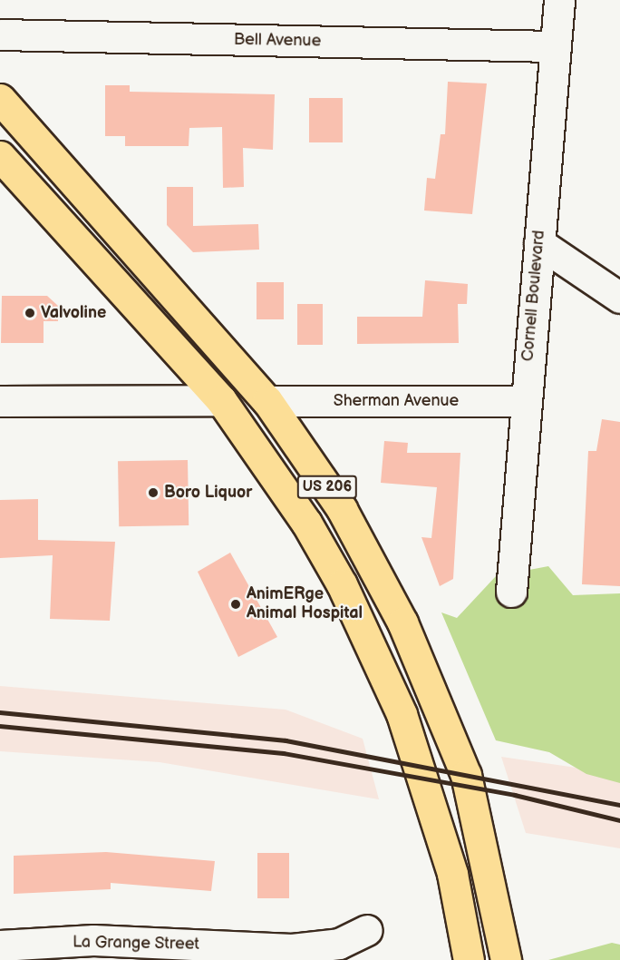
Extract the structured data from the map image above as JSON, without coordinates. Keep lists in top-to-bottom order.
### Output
{
  "streets": {
    "highway": ["US 206"],
    "street": [
      "Bell Avenue",
      "Cornell Boulevard",
      "Sherman Avenue",
      "La Grange Street"
    ]
  },
  "crossings": [
    ["Bell Avenue", "Cornell Boulevard"],
    ["Cornell Boulevard", "Sherman Avenue"],
    ["Sherman Avenue", "US 206"]
  ],
  "places": ["Valvoline", "Boro Liquor", "AnimERge Animal Hospital"]
}
